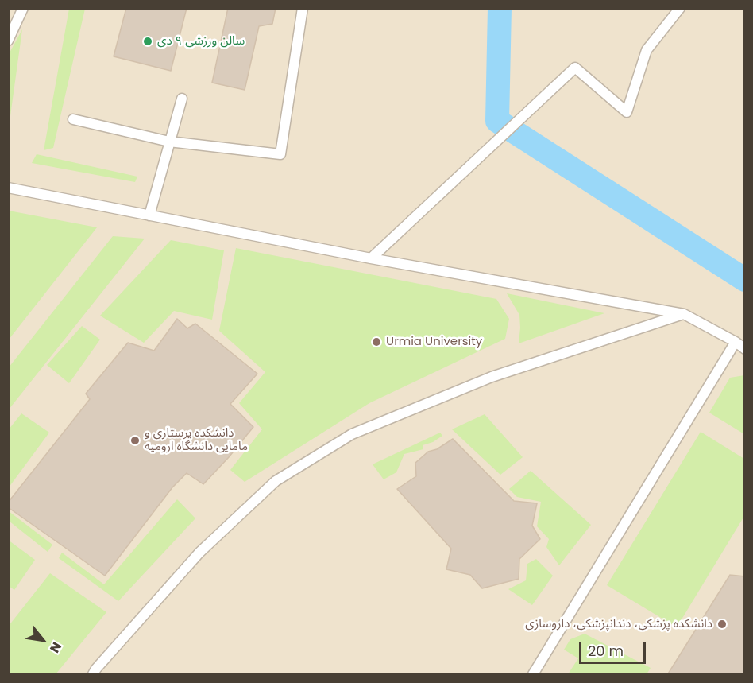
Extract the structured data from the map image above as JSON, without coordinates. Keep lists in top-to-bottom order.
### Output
{
  "places": [
    "سالن ورزشی ۹ دی",
    "Urmia University",
    "دانشکده پرستاری و مامایی دانشگاه ارومیه",
    "دانشکده پزشکی، دندانپزشکی، داروسازی"
  ],
  "scale_bar": "20 m",
  "north": "bottom right"
}
